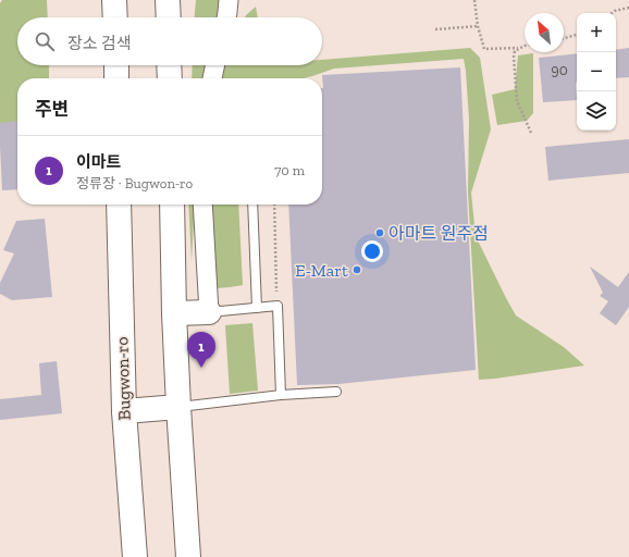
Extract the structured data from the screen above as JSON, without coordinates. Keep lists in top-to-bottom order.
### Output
{
  "streets": {
    "street": ["Bugwon-ro"]
  },
  "places": ["아마트 원주점", "E-Mart"],
  "house_numbers": ["90"],
  "north": "top left",
  "page": {
    "map_buttons": ["+", "−"],
    "search": "장소 검색",
    "heading": "주변",
    "list": [
      {
        "mark": "1",
        "name": "이마트",
        "note": "정류장 · Bugwon-ro",
        "value": "70 m"
      }
    ],
    "pins": "1"
  }
}
